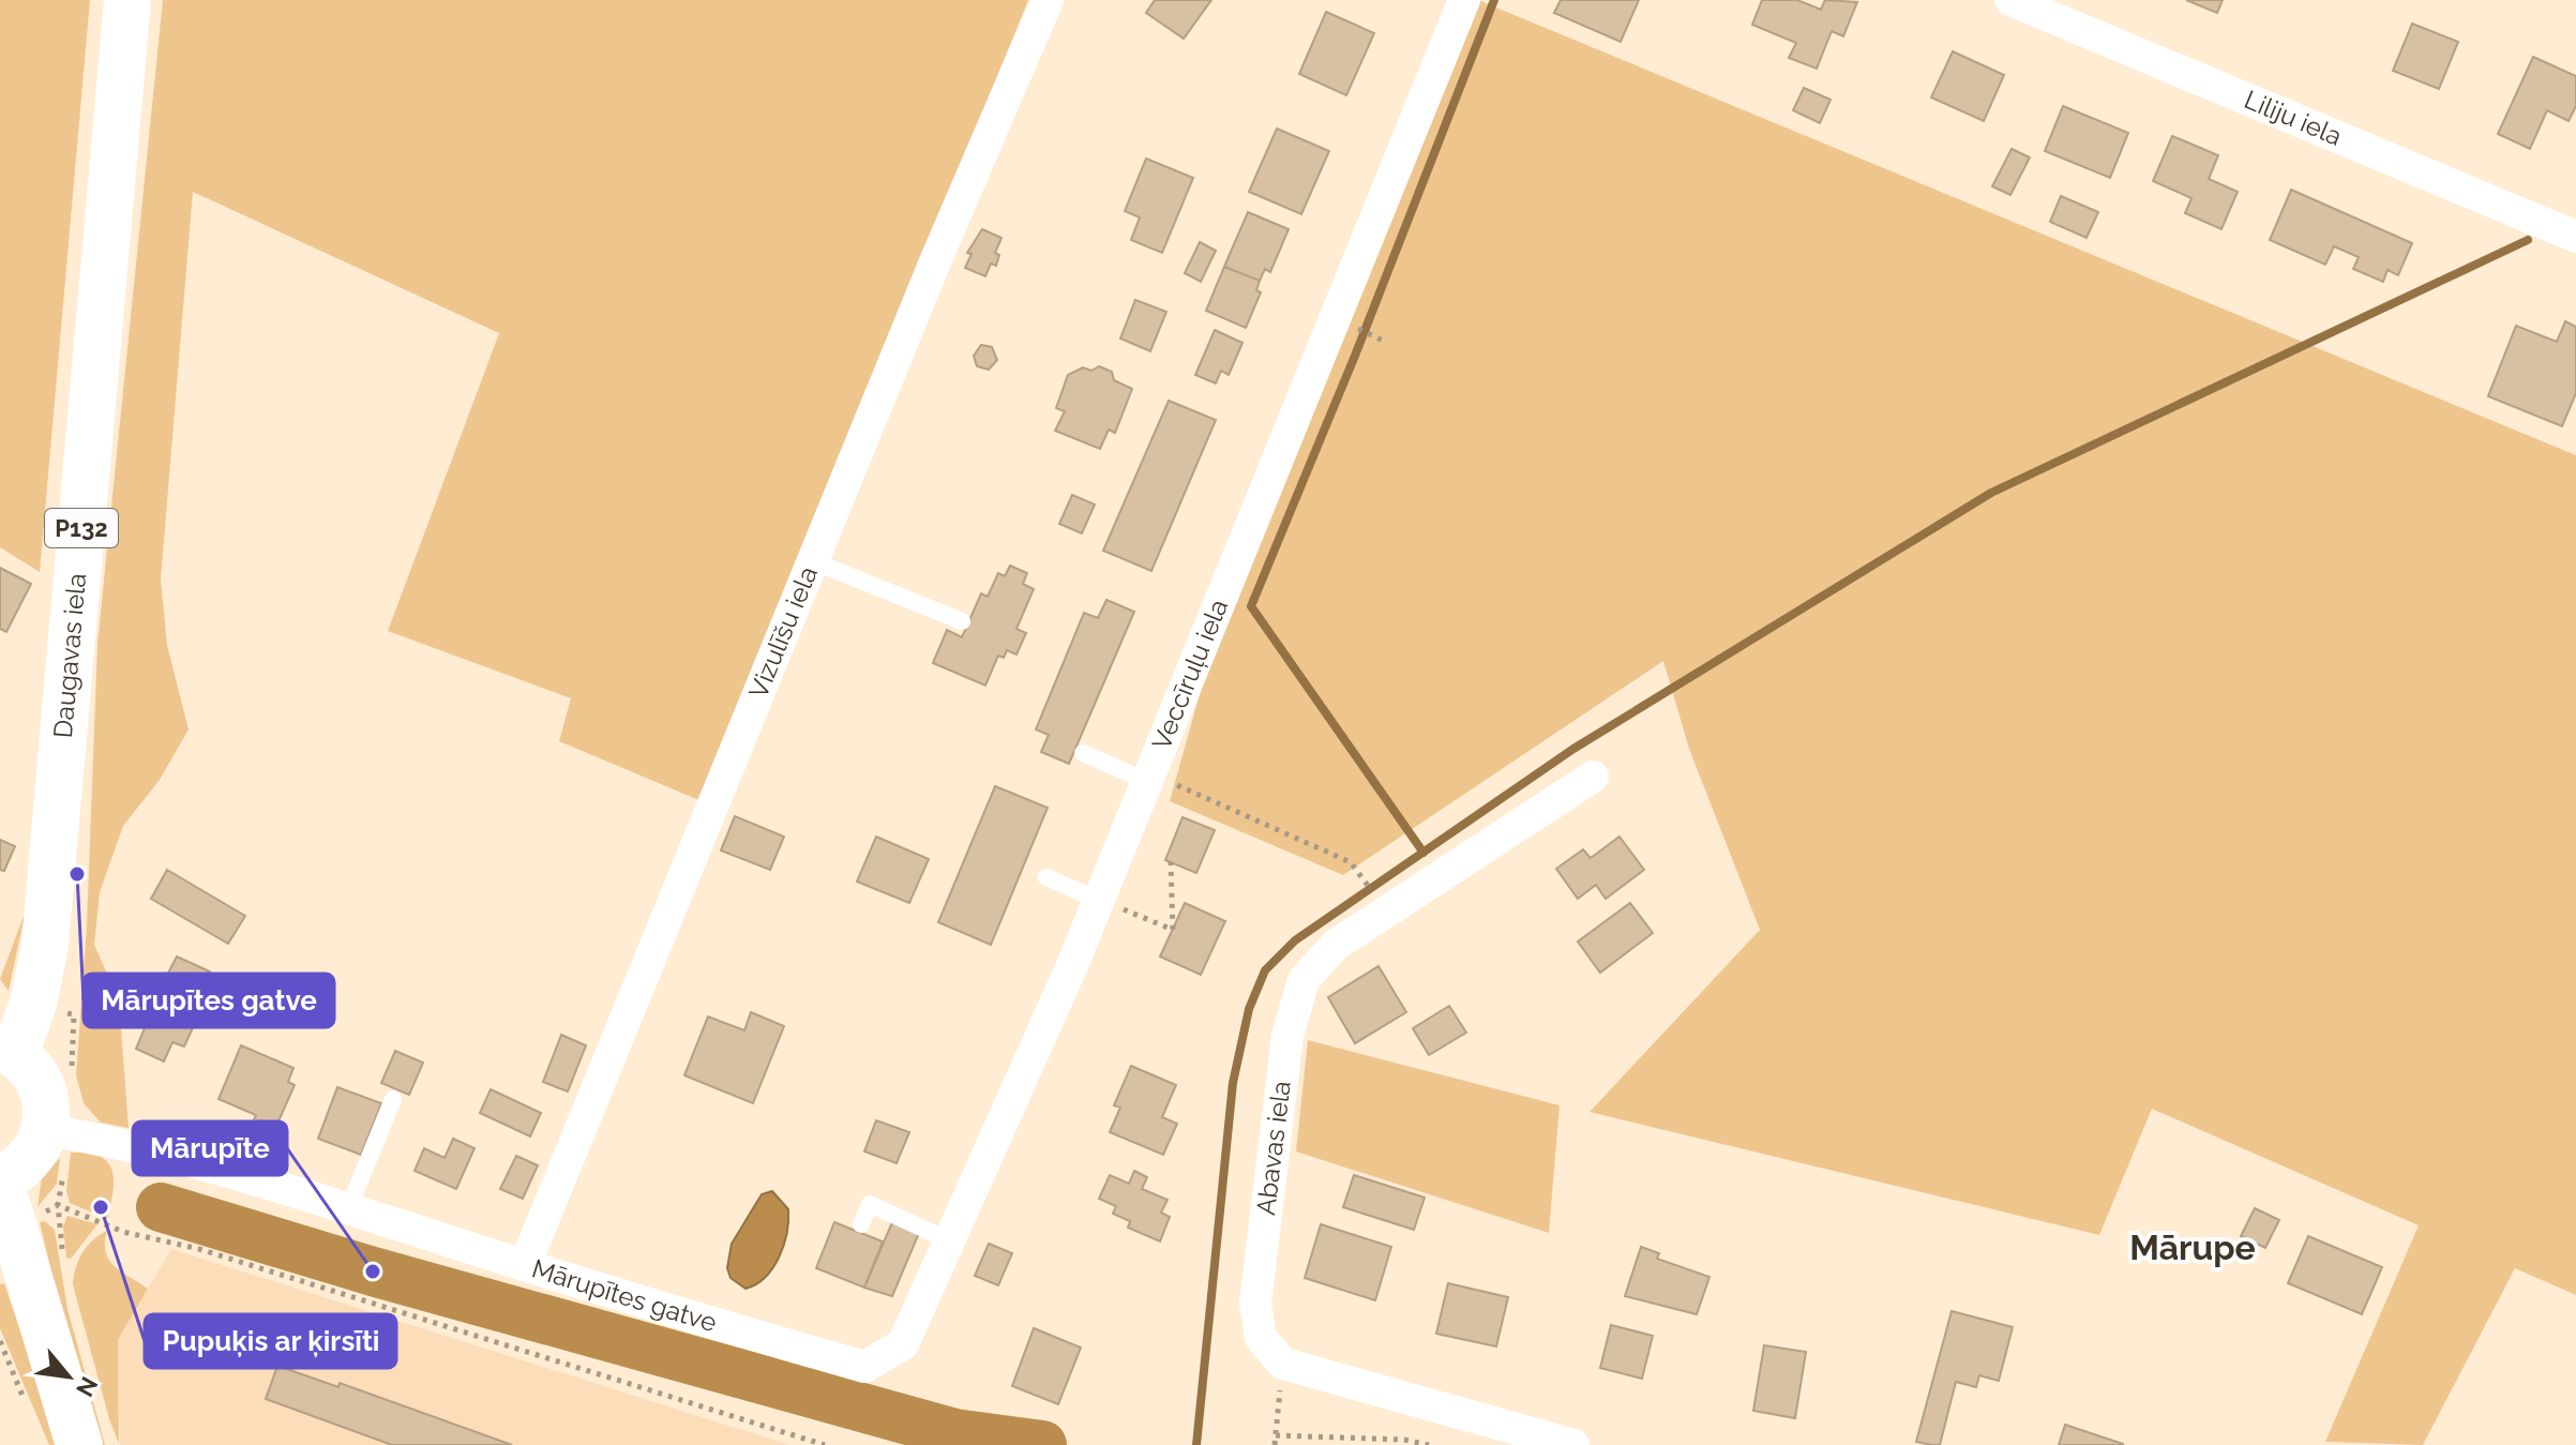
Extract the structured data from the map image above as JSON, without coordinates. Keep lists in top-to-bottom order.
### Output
{
  "streets": {
    "main road": ["P132", "Daugavas iela"],
    "street": [
      "Liliju iela",
      "Vizulīšu iela",
      "Veccīruļu iela",
      "Abavas iela",
      "Mārupītes gatve"
    ]
  },
  "crossings": [
    ["Vizulīšu iela", "Mārupītes gatve"],
    ["Daugavas iela", "Mārupītes gatve"],
    ["Veccīruļu iela", "Mārupītes gatve"]
  ],
  "districts": ["Mārupe"],
  "places": ["Mārupītes gatve", "Pupuķis ar ķirsīti", "Mārupīte"],
  "north": "bottom right"
}
